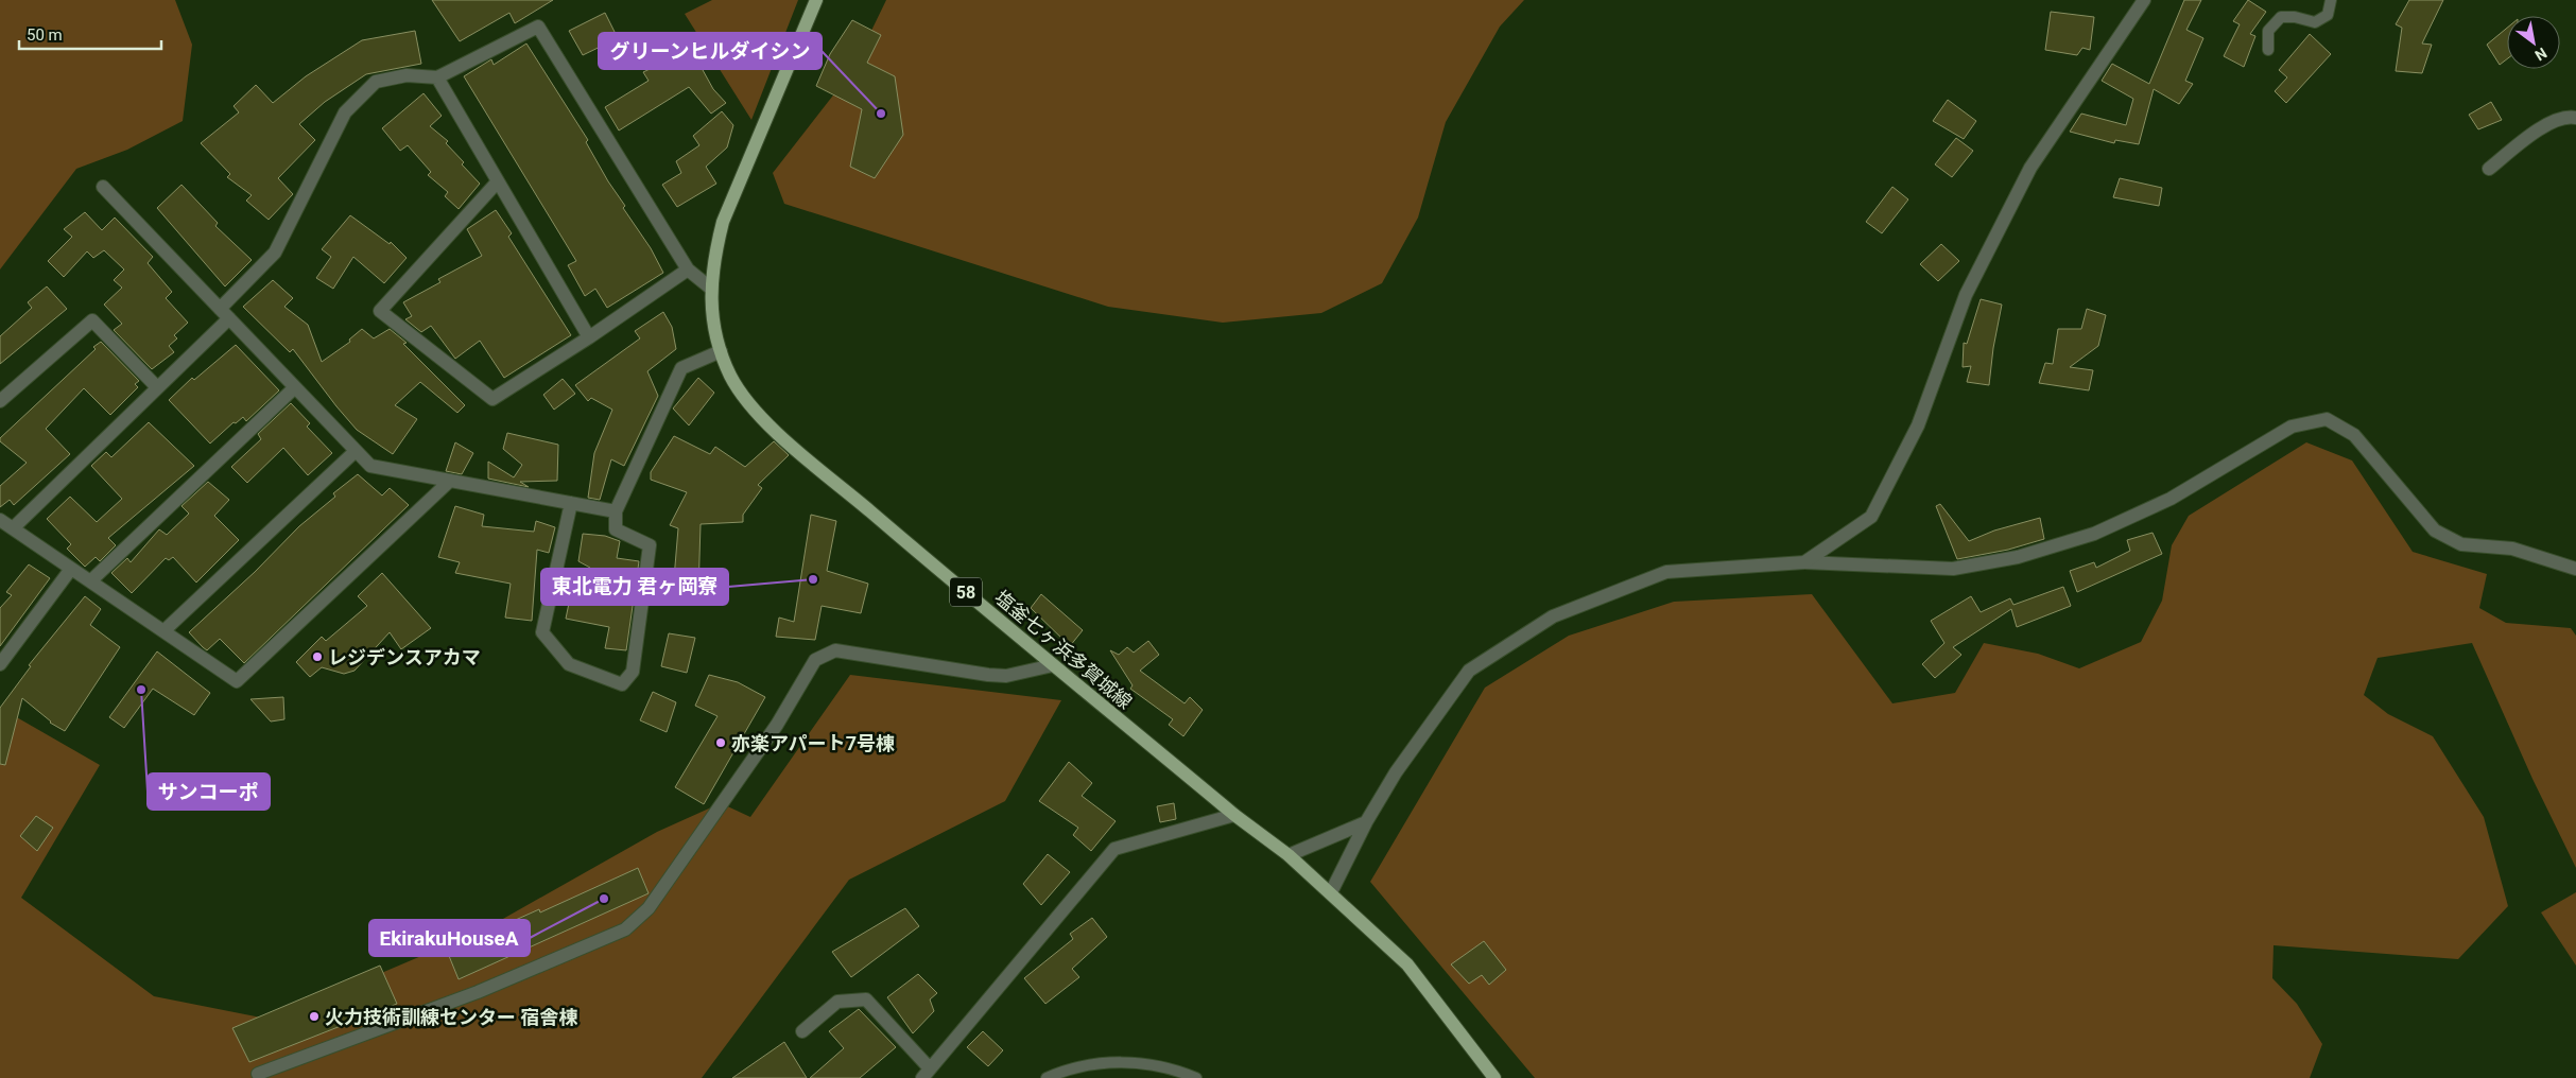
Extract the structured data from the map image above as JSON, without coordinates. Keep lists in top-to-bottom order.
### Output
{
  "streets": {
    "main road": ["58", "塩釜七ヶ浜多賀城線"]
  },
  "places": [
    "グリーンヒルダイシン",
    "東北電力 君ヶ岡寮",
    "レジデンスアカマ",
    "サンコーポ",
    "亦楽アパート7号棟",
    "EkirakuHouseA",
    "火力技術訓練センター 宿舎棟"
  ],
  "scale_bar": "50 m",
  "north": "bottom right"
}
